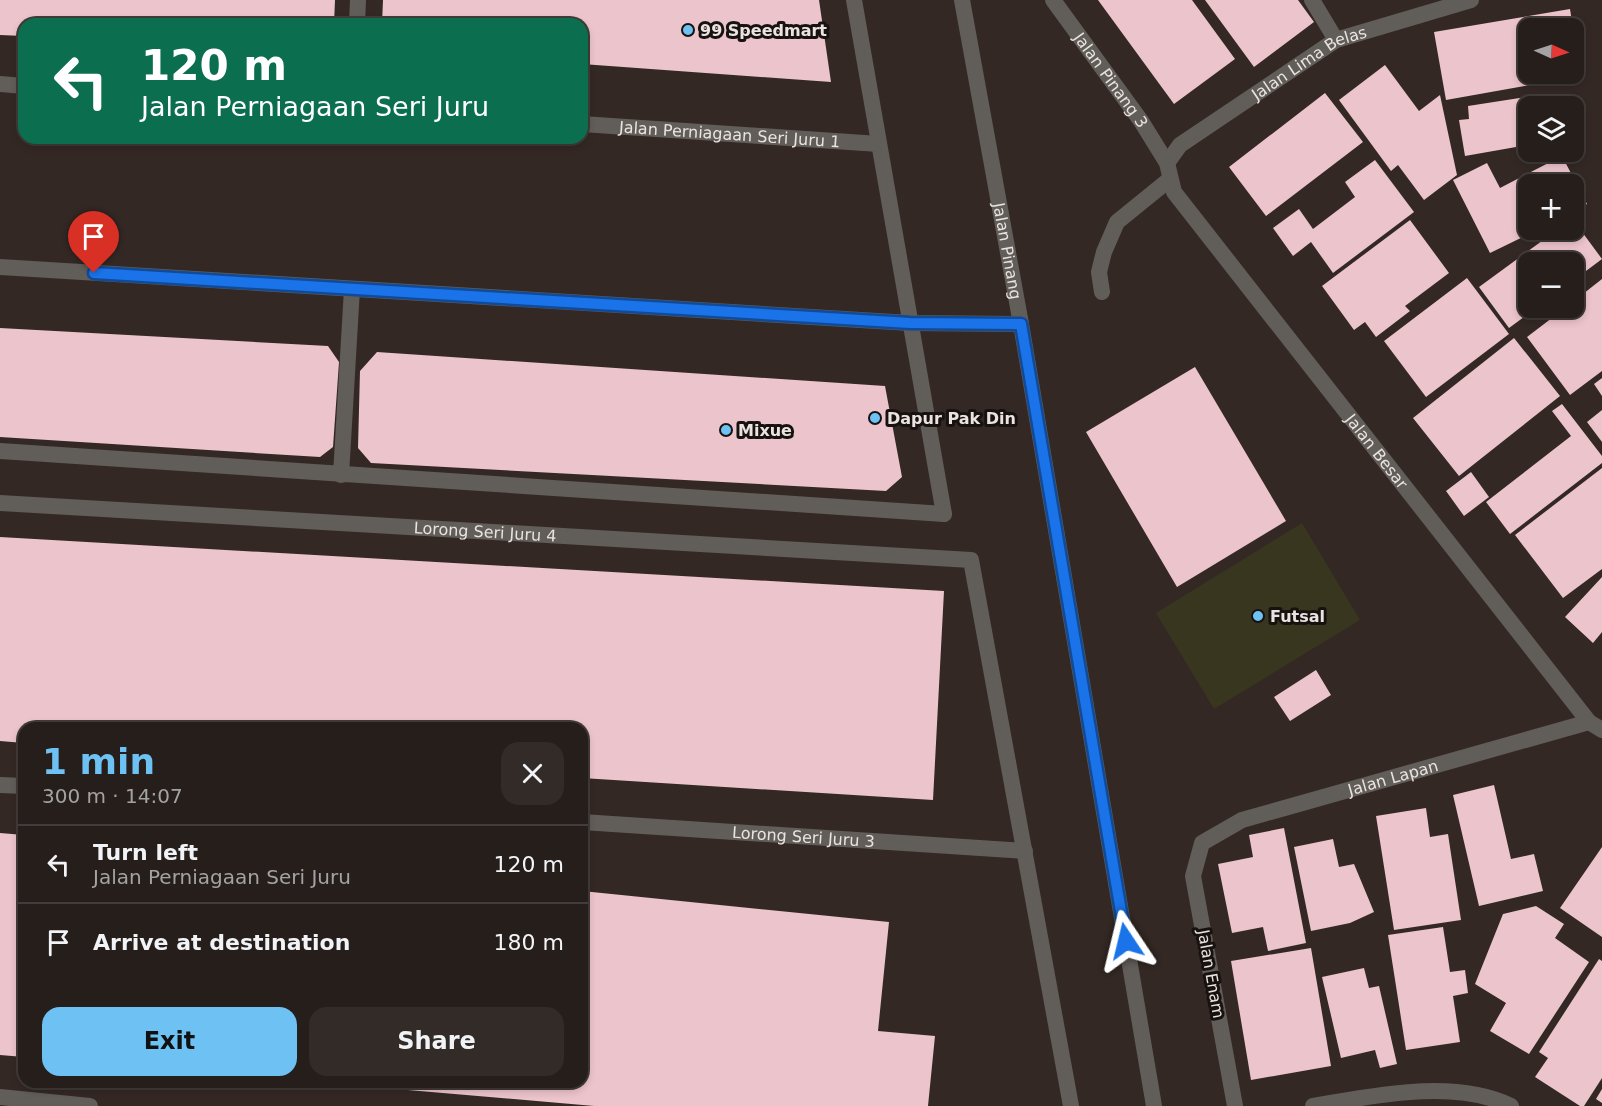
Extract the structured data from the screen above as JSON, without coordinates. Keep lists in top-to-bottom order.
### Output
{
  "streets": {
    "street": [
      "Jalan Lima Belas",
      "Jalan Pinang 3",
      "Jalan Perniagaan Seri Juru 1",
      "Jalan Pinang",
      "Jalan Besar",
      "Lorong Seri Juru 4",
      "Jalan Lapan",
      "Lorong Seri Juru 3",
      "Jalan Enam"
    ]
  },
  "crossings": [
    ["Jalan Lima Belas", "Jalan Pinang 3"],
    ["Jalan Lima Belas", "Jalan Besar"],
    ["Jalan Pinang 3", "Jalan Besar"],
    ["Jalan Besar", "Jalan Lapan"],
    ["Lorong Seri Juru 4", "Lorong Seri Juru 3"],
    ["Jalan Lapan", "Jalan Enam"]
  ],
  "places": [
    "99 Speedmart",
    "Dapur Pak Din",
    "Mixue",
    "Futsal"
  ],
  "north": "right",
  "page": {
    "map_buttons": ["+", "−"],
    "turn": ["120 m", "Jalan Perniagaan Seri Juru"],
    "heading": ["1 min", "300 m · 14:07"],
    "list": [
      {
        "name": "Turn left",
        "note": "Jalan Perniagaan Seri Juru",
        "value": "120 m"
      },
      {
        "name": "Arrive at destination",
        "value": "180 m"
      }
    ],
    "buttons": ["Exit", "Share"]
  }
}
